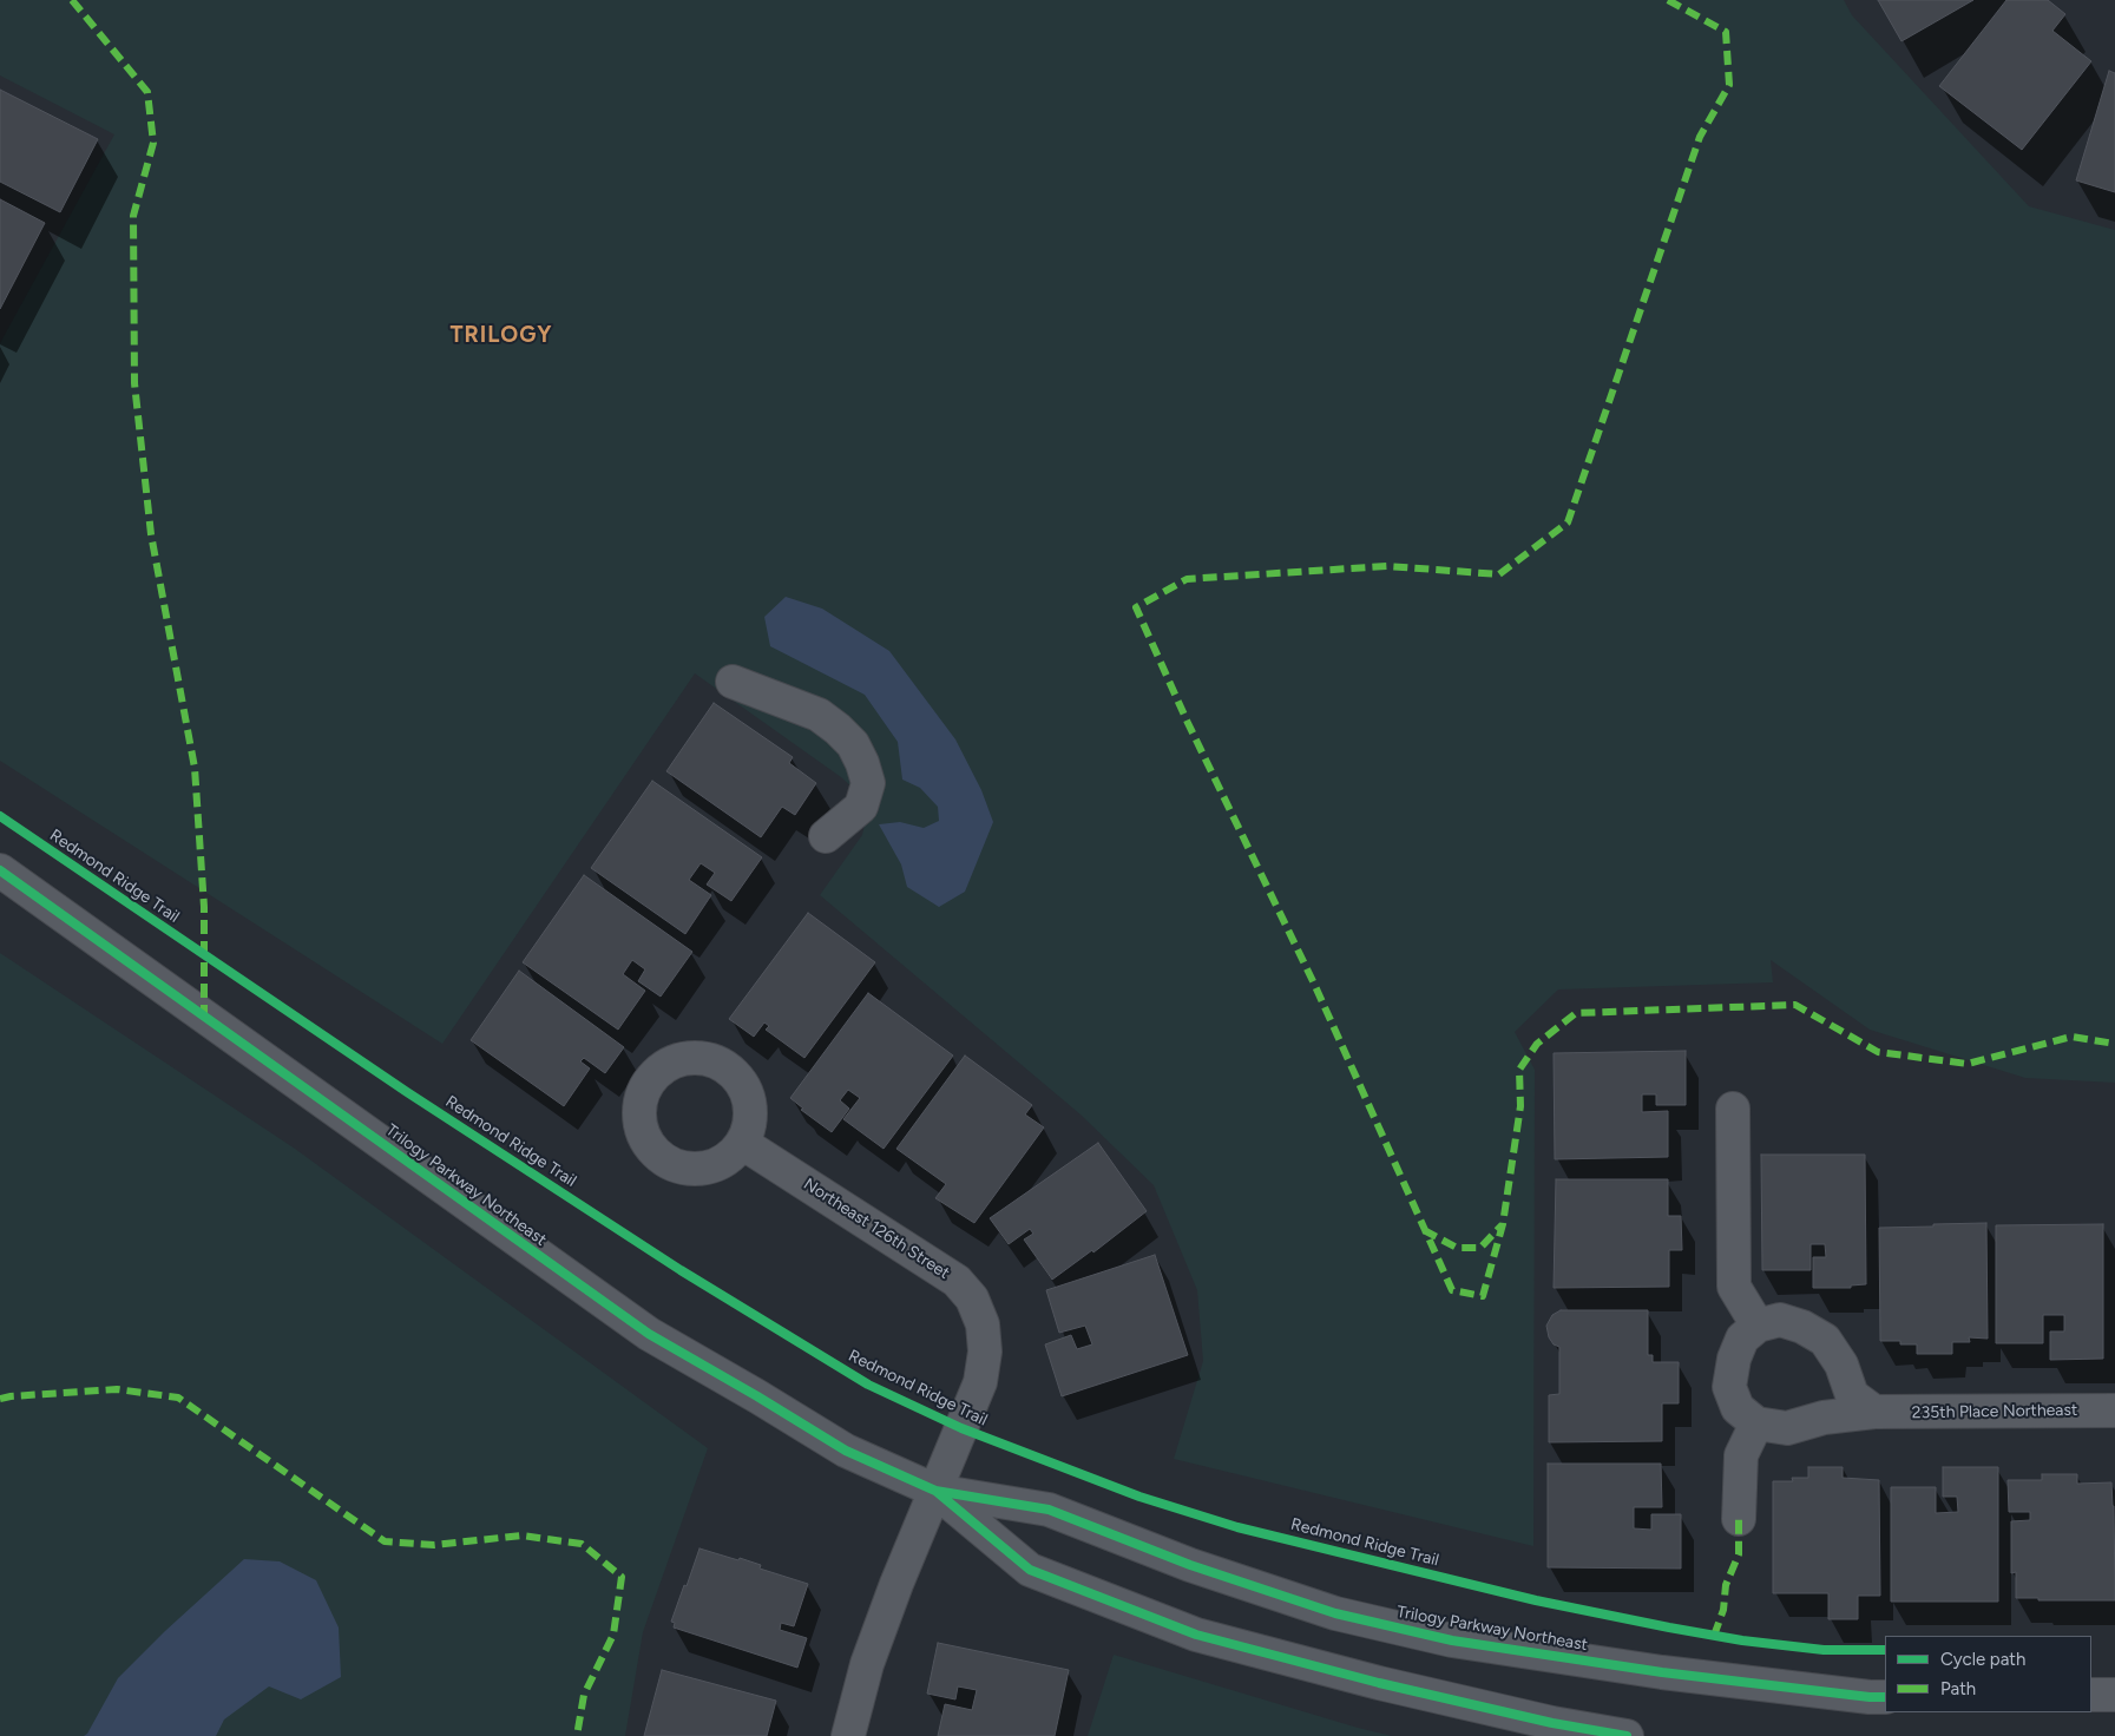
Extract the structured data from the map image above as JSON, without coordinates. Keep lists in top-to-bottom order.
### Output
{
  "streets": {
    "street": ["Trilogy Parkway Northeast", "Northeast 126th Street", "235th Place Northeast"],
    "cycle path": ["Redmond Ridge Trail"]
  },
  "crossings": [
    ["Trilogy Parkway Northeast", "Northeast 126th Street"]
  ],
  "districts": ["TRILOGY"],
  "legend": ["Cycle path", "Path"]
}
